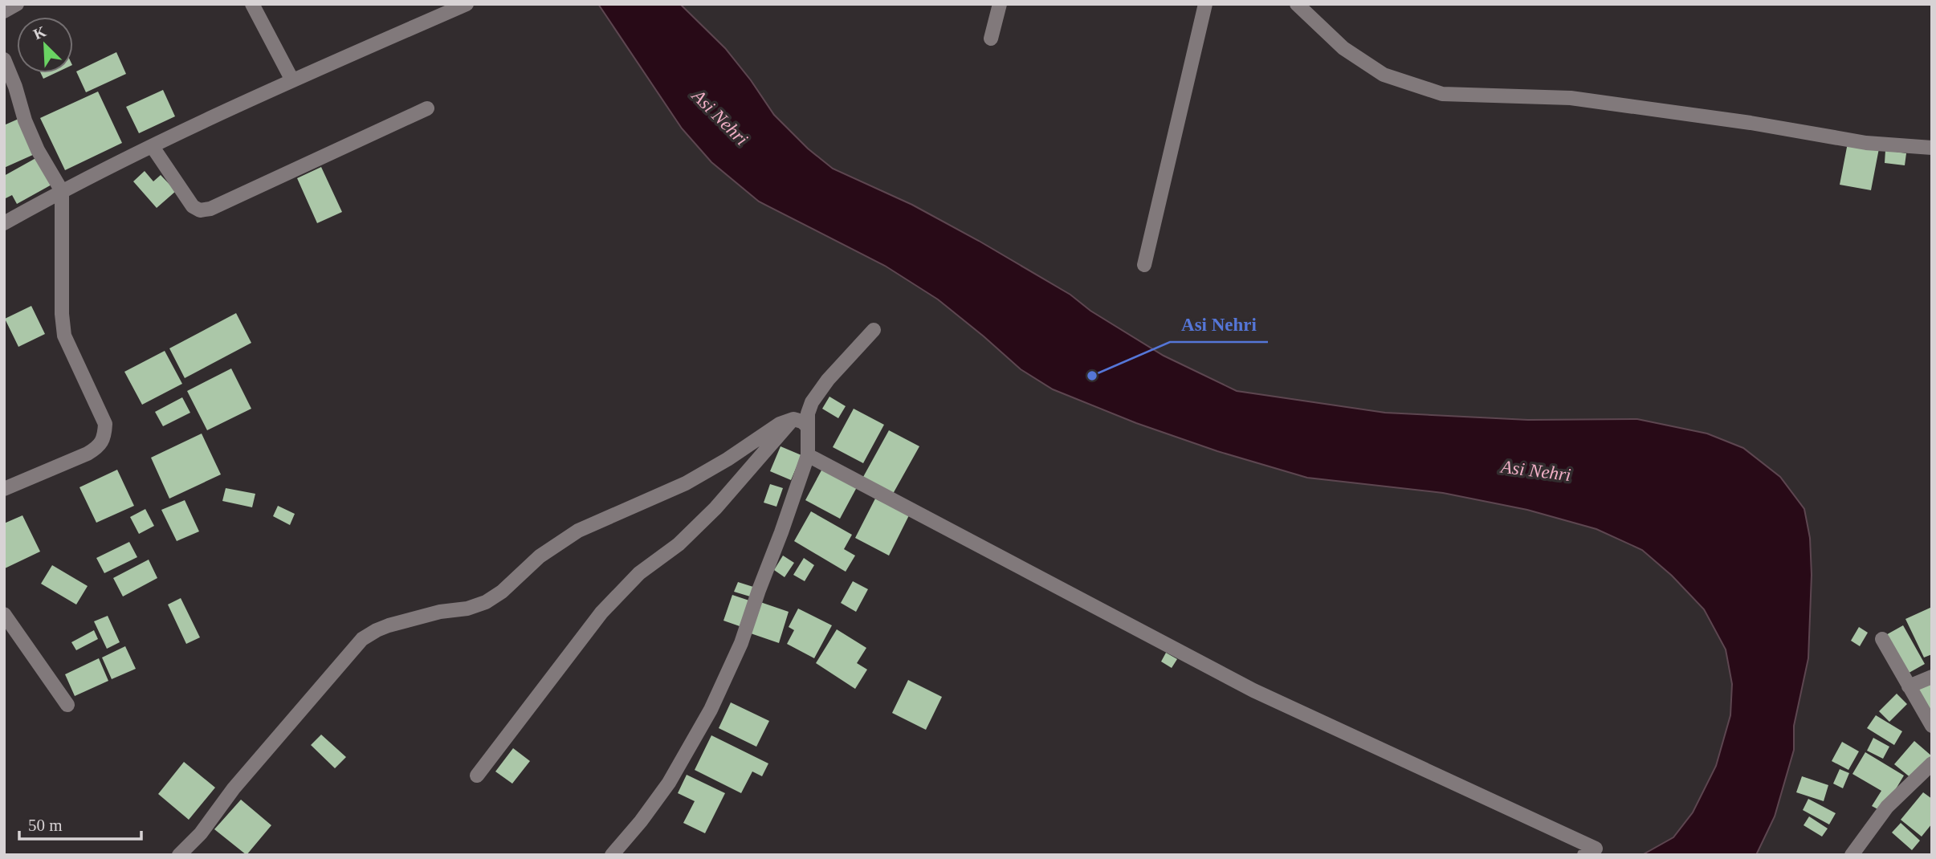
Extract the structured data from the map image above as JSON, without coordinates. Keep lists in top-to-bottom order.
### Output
{
  "water": ["Asi Nehri"],
  "places": ["Asi Nehri"],
  "scale_bar": "50 m",
  "north": "top left"
}
